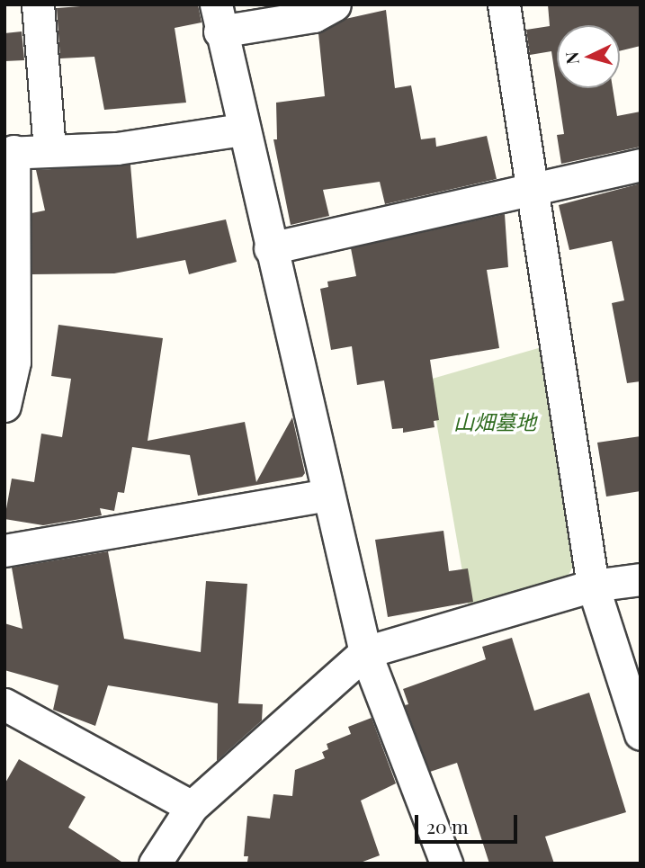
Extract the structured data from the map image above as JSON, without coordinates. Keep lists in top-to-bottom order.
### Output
{
  "parks": ["山畑墓地"],
  "scale_bar": "20 m",
  "north": "left"
}
